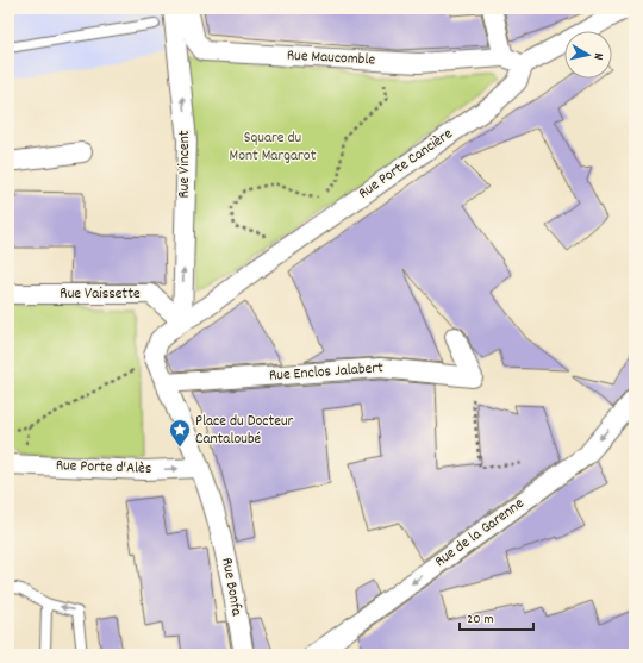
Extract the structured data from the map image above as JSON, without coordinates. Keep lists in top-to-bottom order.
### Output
{
  "streets": {
    "street": [
      "Rue Maucomble",
      "Rue Vincent",
      "Rue Porte Cancière",
      "Rue Vaissette",
      "Rue Enclos Jalabert",
      "Rue Porte d'Alès",
      "Rue de la Garenne",
      "Rue Bonfa"
    ]
  },
  "crossings": [
    ["Rue Vincent", "Rue Porte Cancière"],
    ["Rue Vincent", "Rue Vaissette"],
    ["Rue Porte Cancière", "Rue Vaissette"],
    ["Rue Porte d'Alès", "Rue Bonfa"]
  ],
  "one_way": ["Rue Vincent", "Rue Porte d'Alès", "Rue de la Garenne"],
  "parks": ["Square du Mont Margarot"],
  "places": {
    "place": ["Place du Docteur Cantaloubé"]
  },
  "scale_bar": "20 m",
  "north": "right"
}
